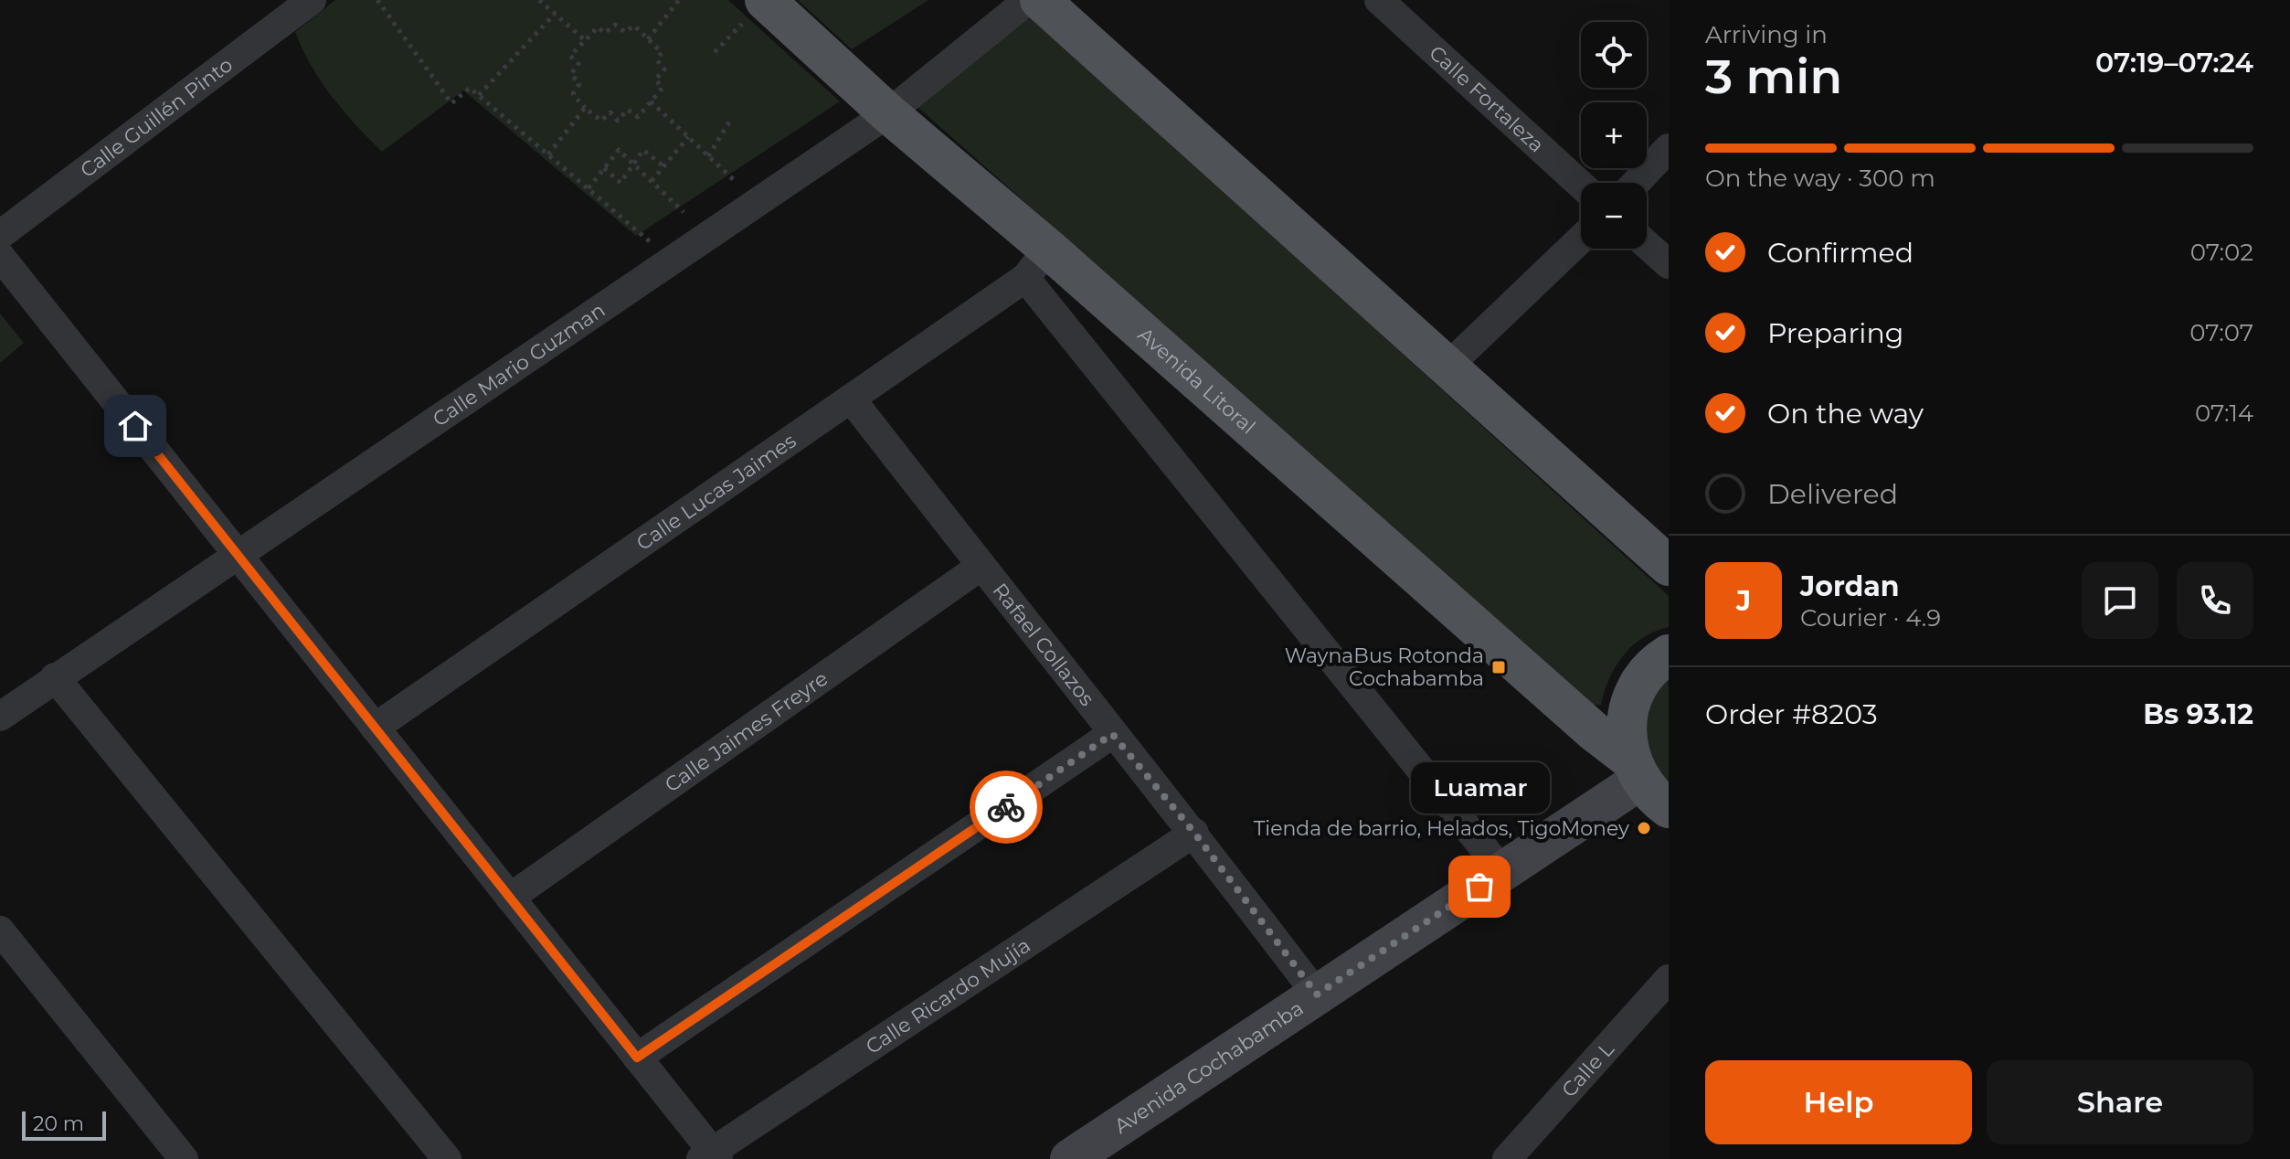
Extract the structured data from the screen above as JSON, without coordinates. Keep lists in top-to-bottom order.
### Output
{
  "streets": {
    "main road": ["Avenida Litoral", "Avenida Cochabamba"],
    "street": [
      "Calle Fortaleza",
      "Calle Guillén Pinto",
      "Calle Mario Guzman",
      "Calle Lucas Jaimes",
      "Rafael Collazos",
      "Calle Jaimes Freyre",
      "Calle Ricardo Mujía",
      "Calle L"
    ]
  },
  "crossings": [
    ["Calle Mario Guzman", "Avenida Litoral"],
    ["Avenida Litoral", "Calle Lucas Jaimes"],
    ["Avenida Litoral", "Avenida Cochabamba"],
    ["Calle Lucas Jaimes", "Rafael Collazos"],
    ["Rafael Collazos", "Calle Jaimes Freyre"],
    ["Rafael Collazos", "Calle Ricardo Mujía"],
    ["Rafael Collazos", "Avenida Cochabamba"]
  ],
  "places": {
    "transit": ["WaynaBus Rotonda Cochabamba"],
    "other": ["Tienda de barrio, Helados, TigoMoney", "Luamar"]
  },
  "scale_bar": "20 m",
  "page": {
    "heading": ["3 min", "Arriving in", "07:19–07:24"],
    "panel": [
      "Jordan",
      "Courier · 4.9",
      "Order #8203",
      "Bs 93.12"
    ],
    "map_buttons": ["+", "−"],
    "bar": "On the way · 300 m",
    "list": [
      ["Confirmed", "07:02"],
      ["Preparing", "07:07"],
      ["On the way", "07:14"],
      "Delivered"
    ],
    "round": "J",
    "bubble": "Luamar",
    "buttons": ["Help", "Share"],
    "scale": "20 m"
  }
}
